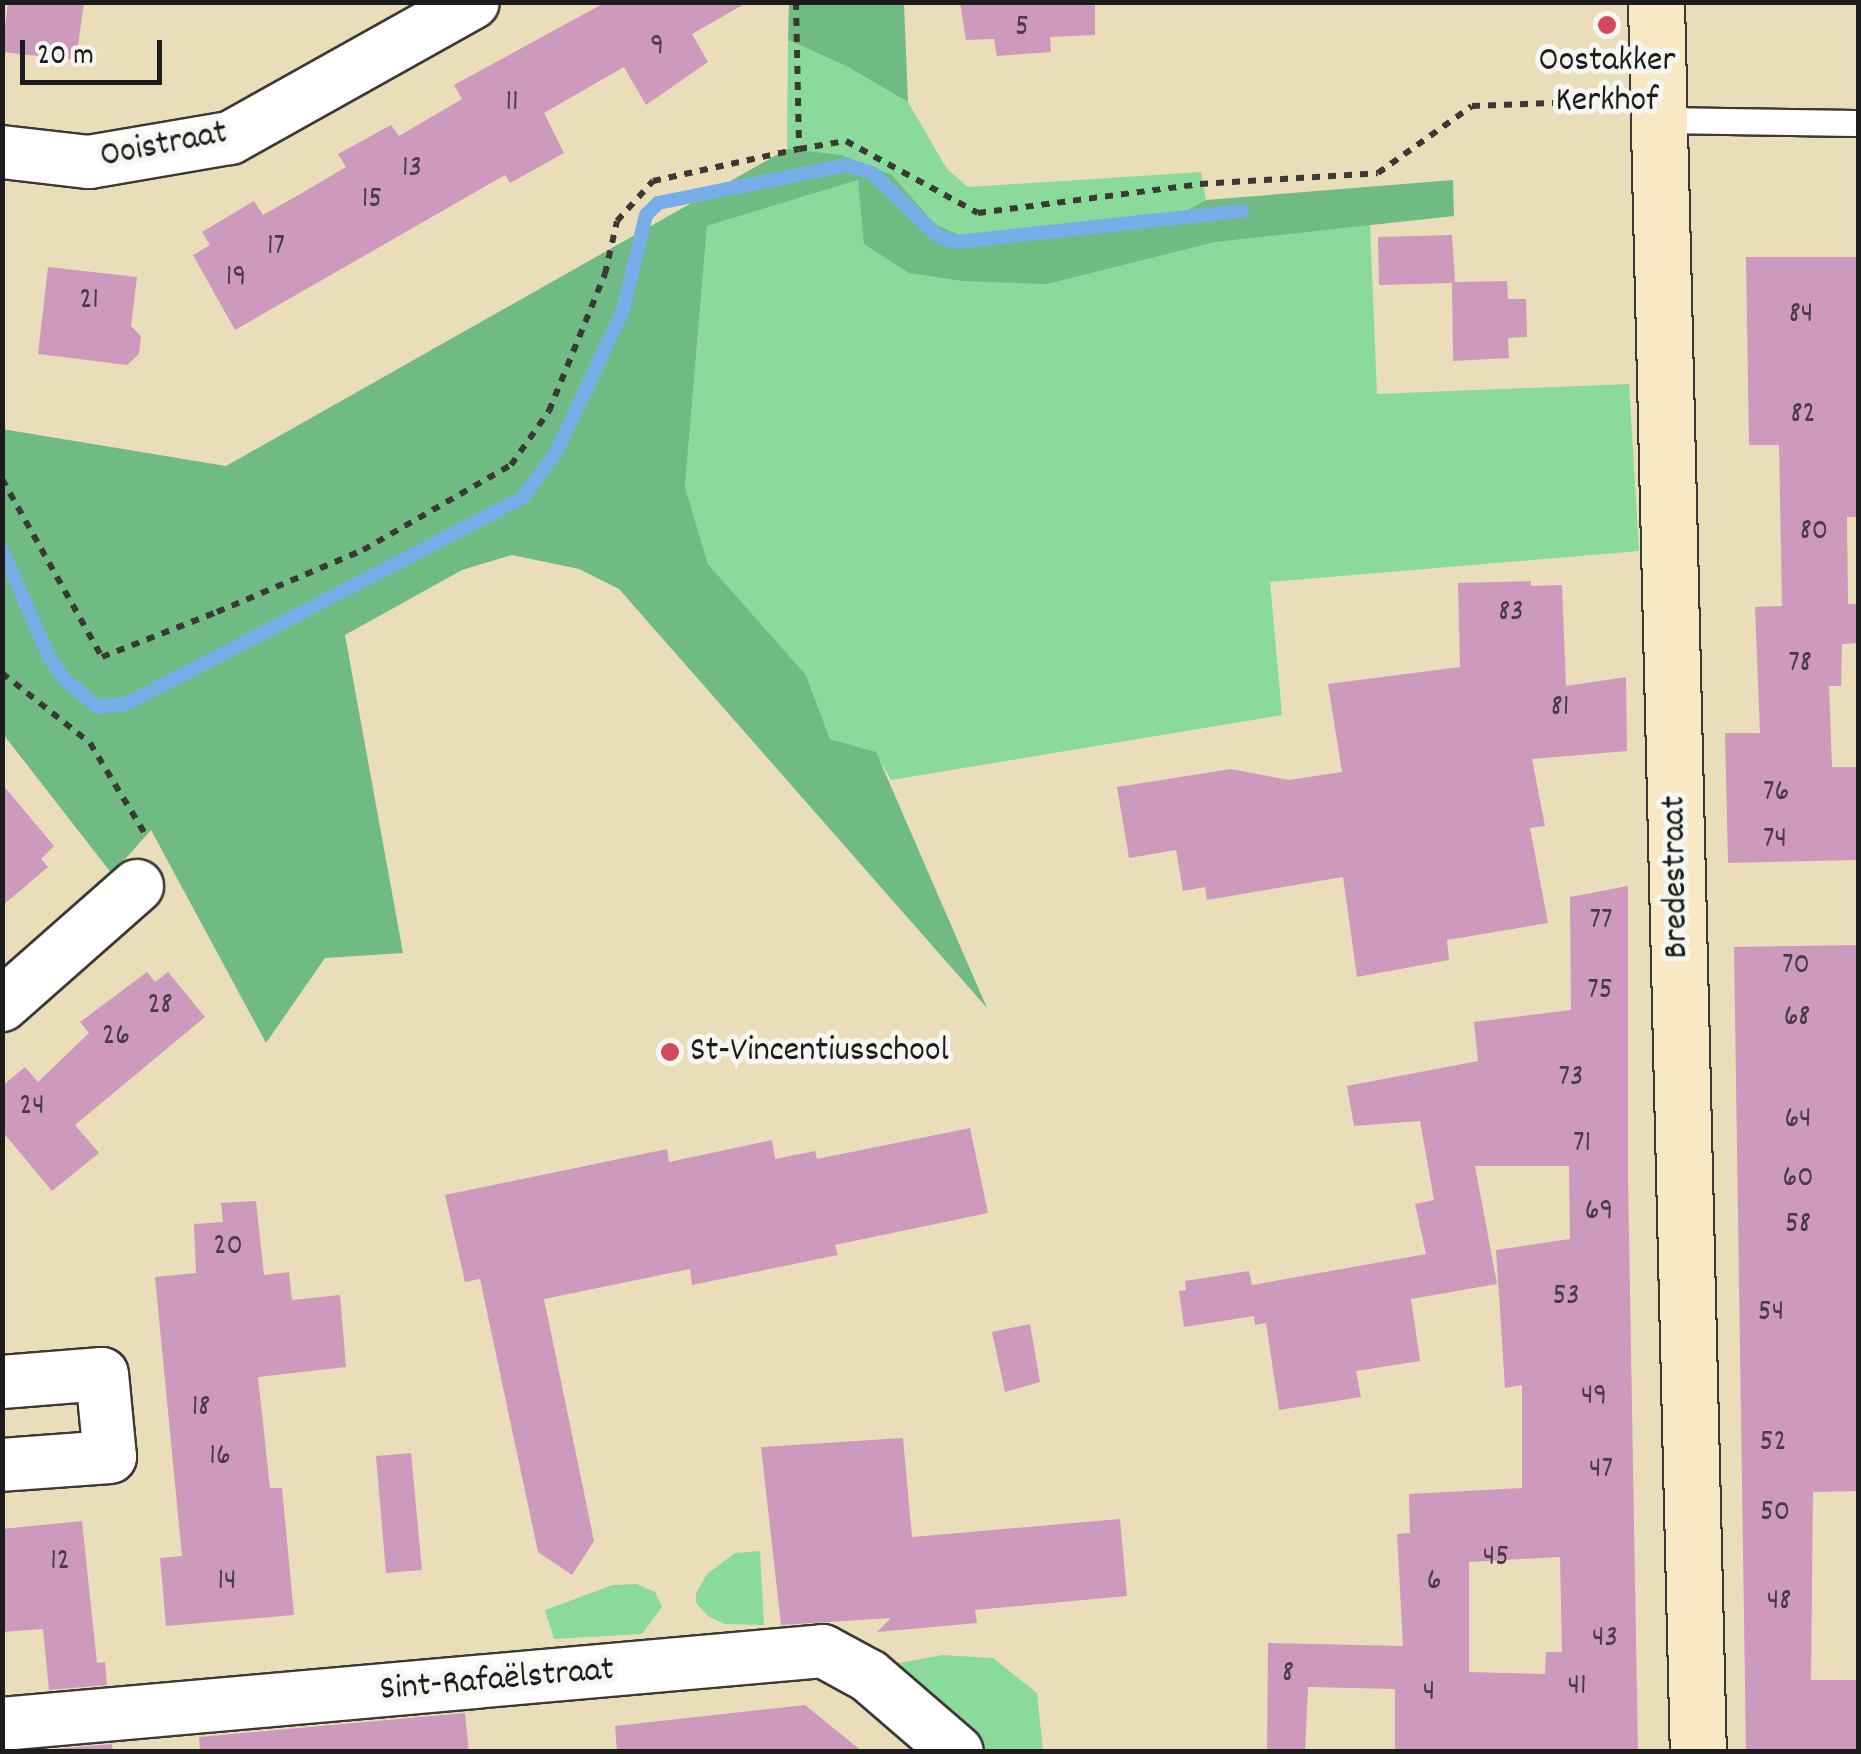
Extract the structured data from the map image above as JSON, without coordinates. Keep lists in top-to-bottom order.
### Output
{
  "streets": {
    "street": ["Ooistraat", "Bredestraat", "Sint-Rafaëlstraat"]
  },
  "places": ["Oostakker Kerkhof", "St-Vincentiusschool"],
  "house_numbers": [
    "5",
    "9",
    "11",
    "13",
    "15",
    "17",
    "19",
    "21",
    "84",
    "82",
    "80",
    "83",
    "78",
    "81",
    "76",
    "74",
    "77",
    "70",
    "75",
    "28",
    "68",
    "26",
    "73",
    "24",
    "64",
    "71",
    "60",
    "69",
    "58",
    "20",
    "53",
    "54",
    "49",
    "18",
    "52",
    "16",
    "47",
    "50",
    "45",
    "12",
    "14",
    "6",
    "48",
    "43",
    "8",
    "41",
    "4"
  ],
  "scale_bar": "20 m"
}
